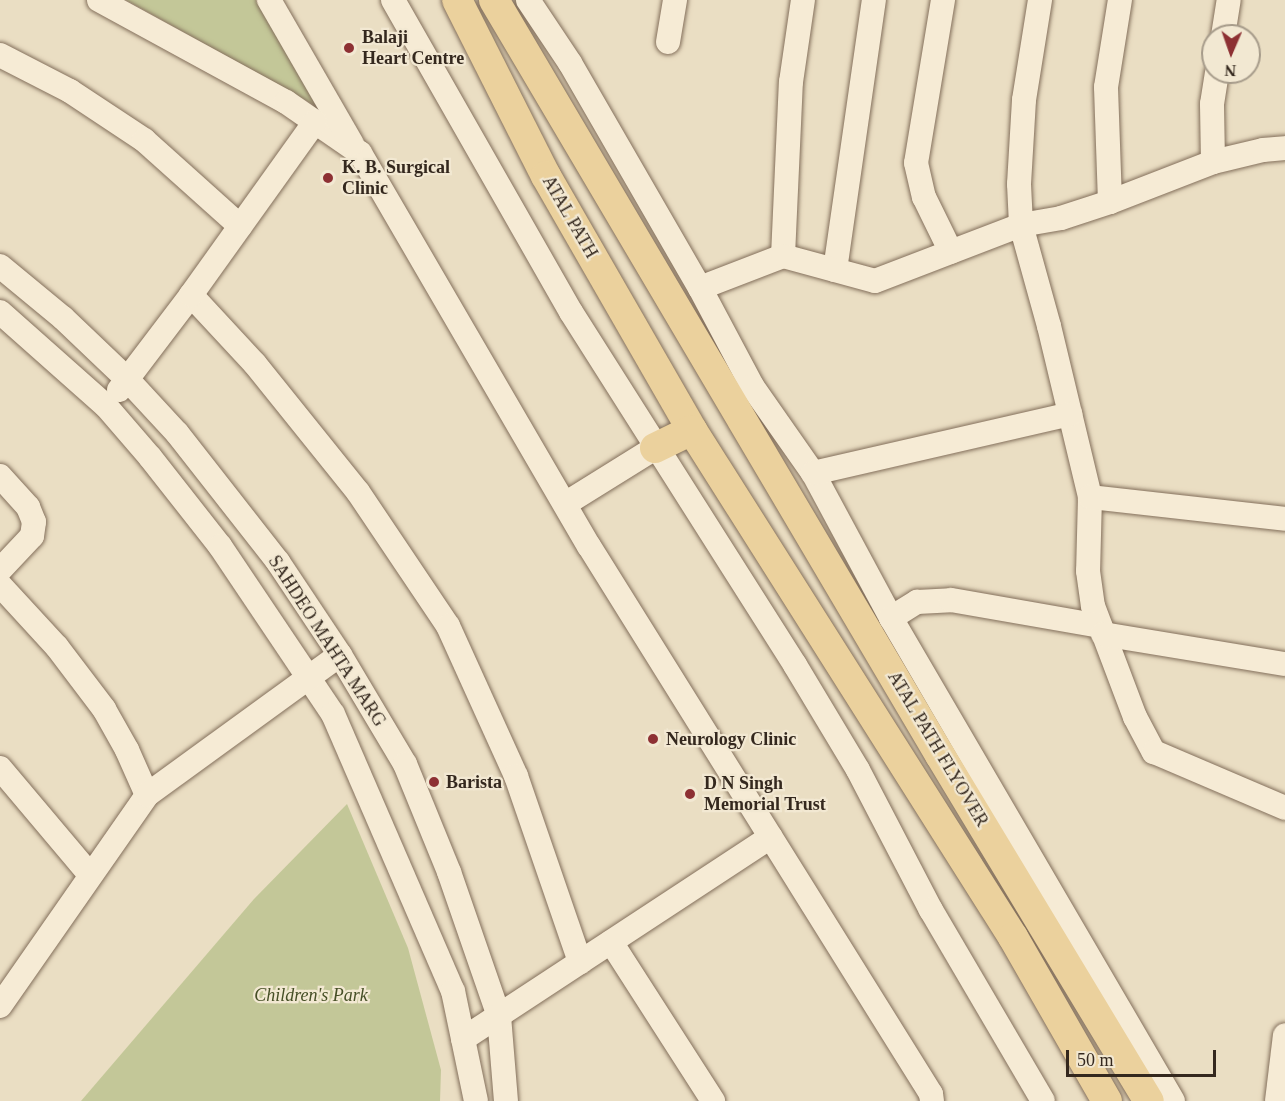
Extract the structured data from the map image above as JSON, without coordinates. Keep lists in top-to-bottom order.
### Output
{
  "streets": {
    "main road": ["ATAL PATH", "ATAL PATH FLYOVER"],
    "street": ["SAHDEO MAHTA MARG"]
  },
  "crossings": [
    ["ATAL PATH", "ATAL PATH FLYOVER"]
  ],
  "parks": ["Children's Park"],
  "places": [
    "Balaji Heart Centre",
    "K. B. Surgical Clinic",
    "Neurology Clinic",
    "Barista",
    "D N Singh Memorial Trust"
  ],
  "scale_bar": "50 m",
  "north": "bottom"
}
